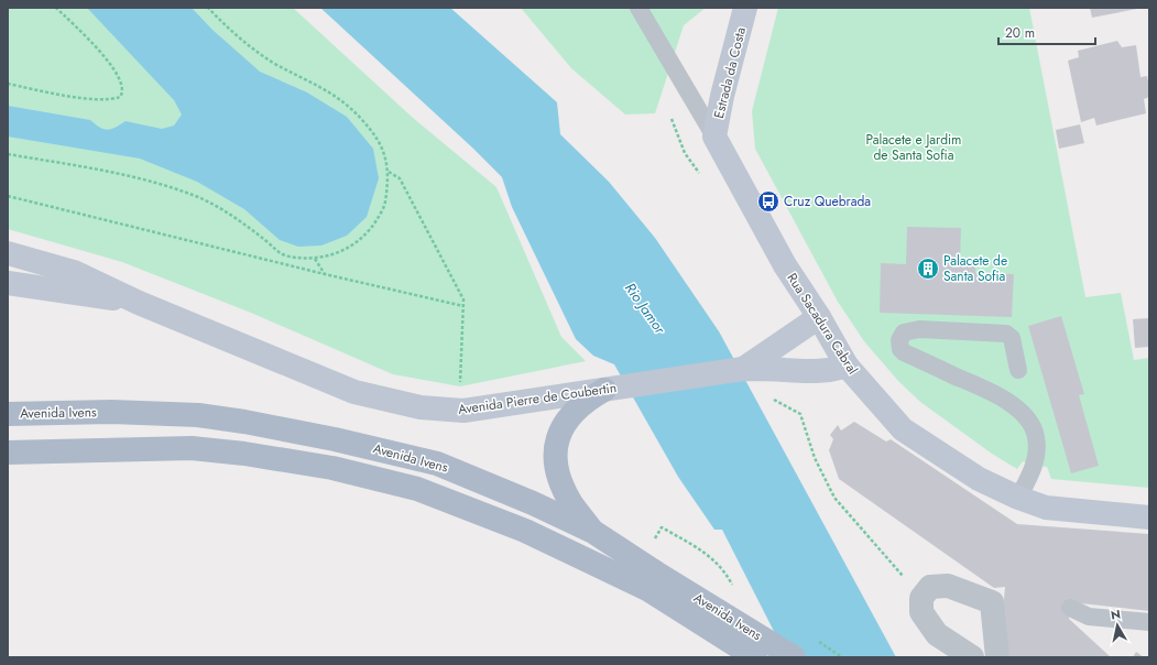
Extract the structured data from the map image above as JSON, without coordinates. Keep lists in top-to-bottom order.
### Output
{
  "streets": {
    "main road": ["Avenida Ivens"],
    "street": ["Estrada da Costa", "Rua Sacadura Cabral", "Avenida Pierre de Coubertin"]
  },
  "crossings": [
    ["Estrada da Costa", "Rua Sacadura Cabral"],
    ["Rua Sacadura Cabral", "Avenida Pierre de Coubertin"]
  ],
  "water": ["Rio Jamor"],
  "parks": ["Palacete e Jardim de Santa Sofia"],
  "places": {
    "bus stop": ["Cruz Quebrada"],
    "building": ["Palacete de Santa Sofia"]
  },
  "scale_bar": "20 m",
  "north": "top"
}
